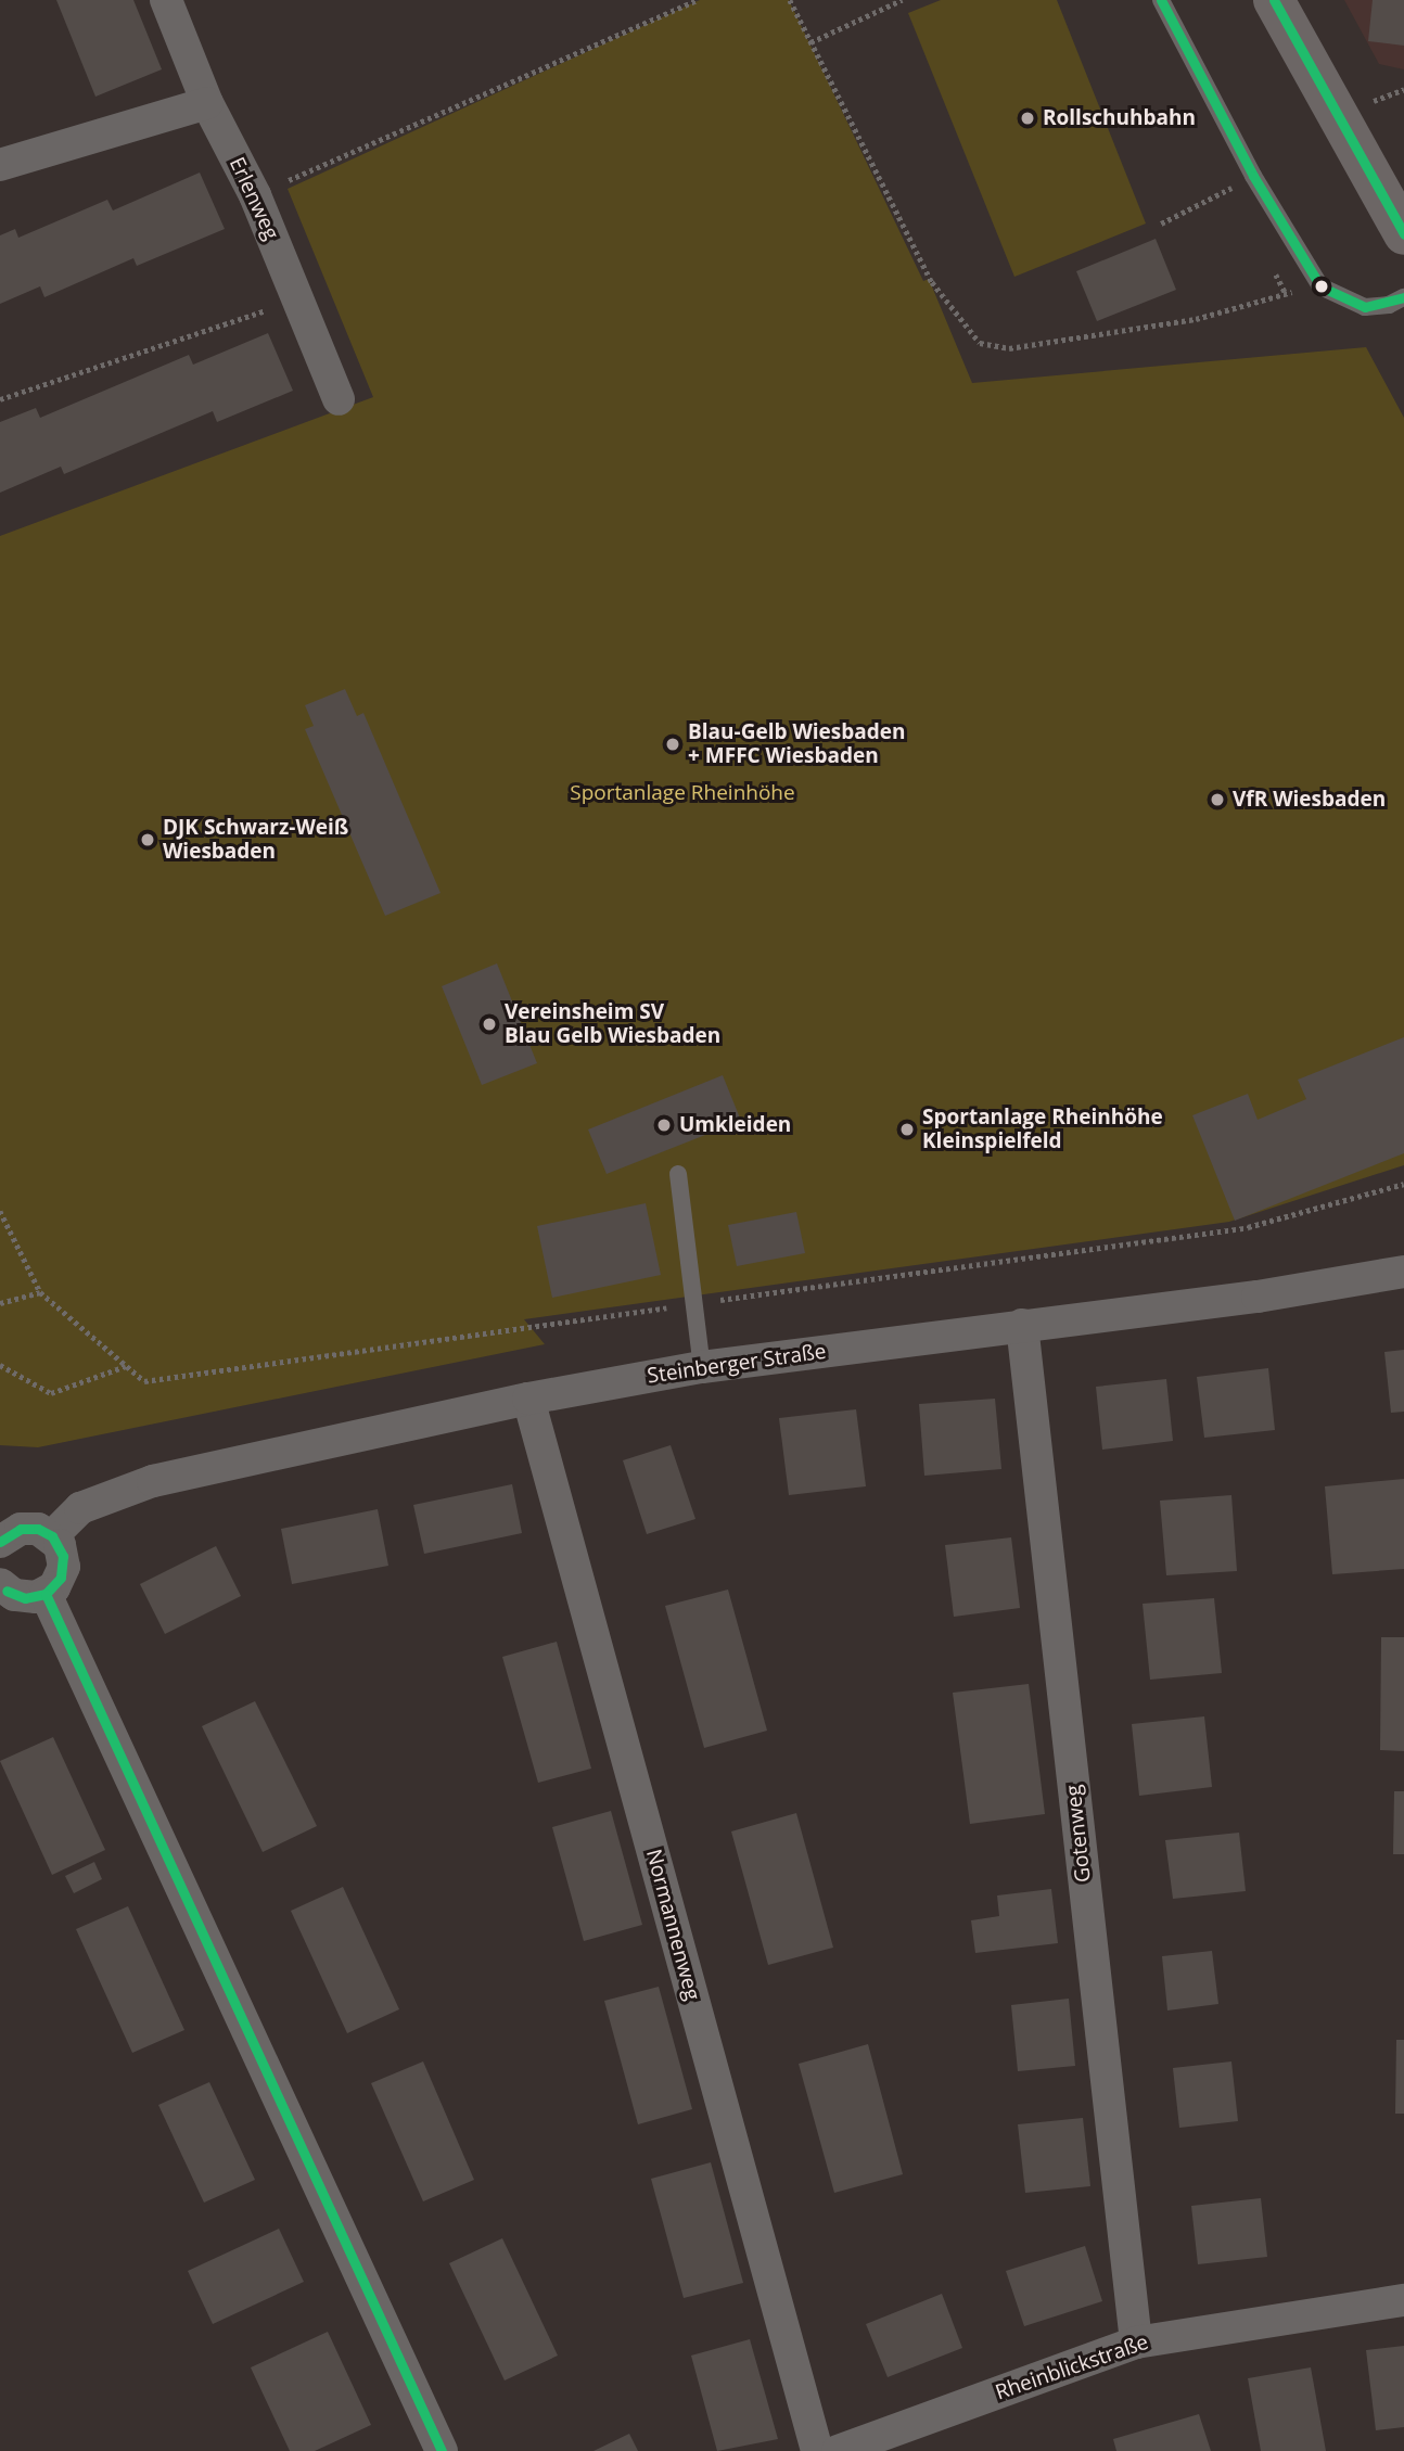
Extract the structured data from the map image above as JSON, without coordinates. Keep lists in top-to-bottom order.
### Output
{
  "streets": {
    "street": [
      "Erlenweg",
      "Steinberger Straße",
      "Gotenweg",
      "Normannenweg",
      "Rheinblickstraße"
    ]
  },
  "crossings": [
    ["Steinberger Straße", "Gotenweg"],
    ["Steinberger Straße", "Normannenweg"],
    ["Gotenweg", "Rheinblickstraße"]
  ],
  "parks": ["Sportanlage Rheinhöhe"],
  "places": [
    "Rollschuhbahn",
    "Blau-Gelb Wiesbaden + MFFC Wiesbaden",
    "VfR Wiesbaden",
    "DJK Schwarz-Weiß Wiesbaden",
    "Vereinsheim SV Blau Gelb Wiesbaden",
    "Umkleiden",
    "Sportanlage Rheinhöhe Kleinspielfeld"
  ]
}
